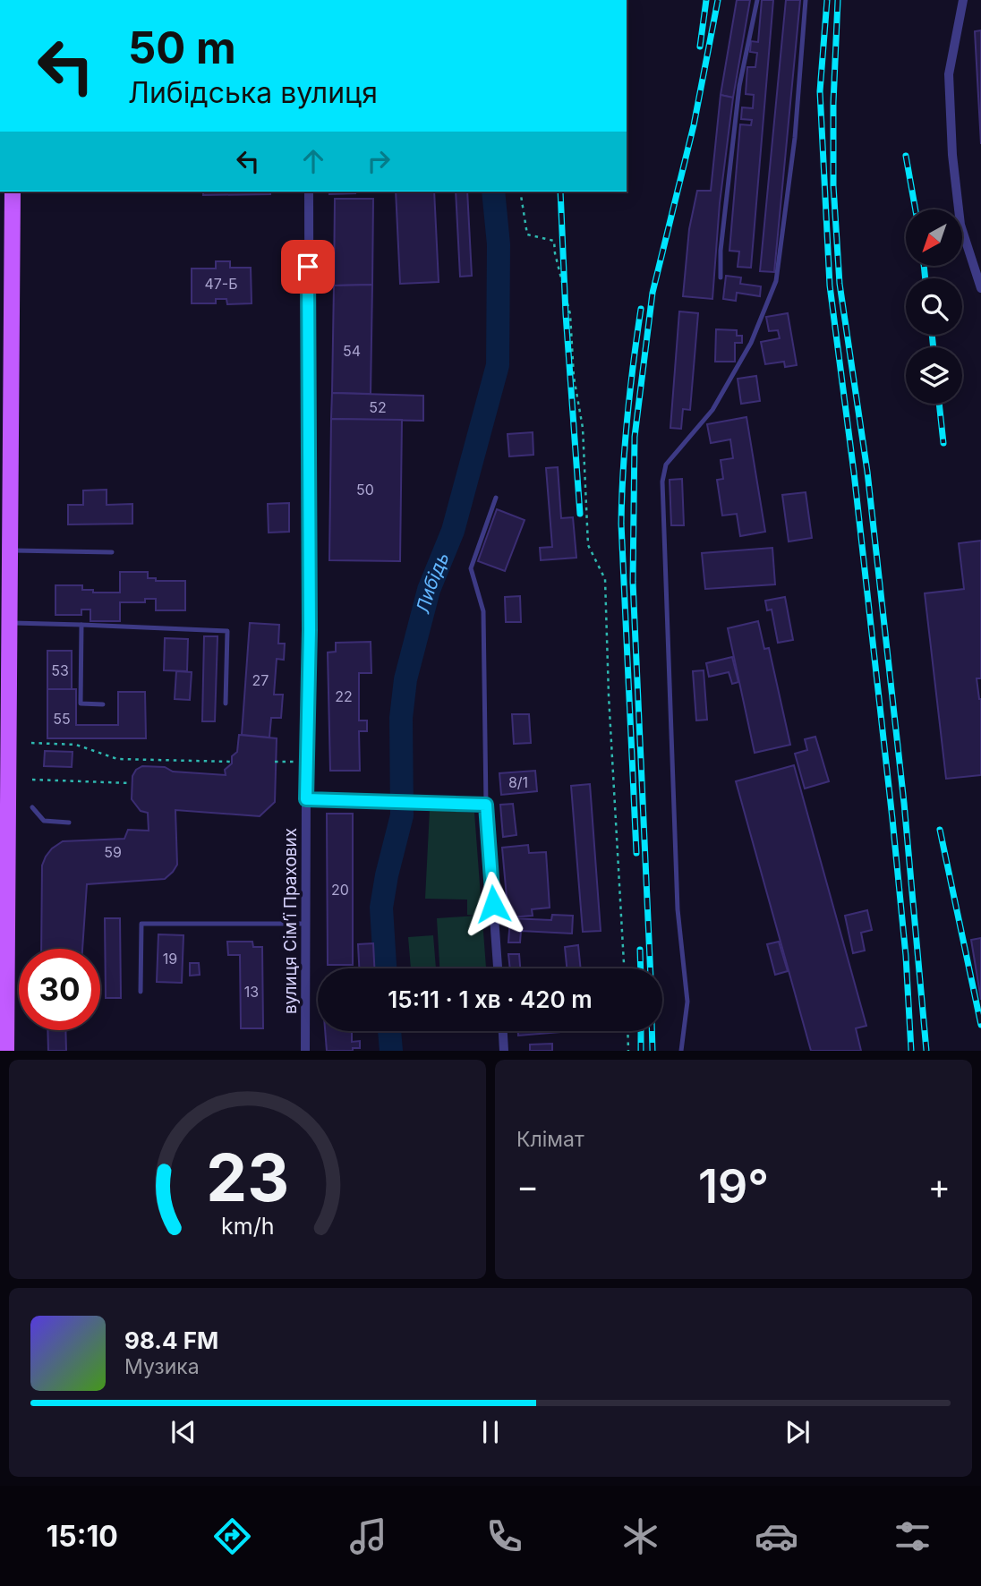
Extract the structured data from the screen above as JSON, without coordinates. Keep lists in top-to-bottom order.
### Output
{
  "streets": {
    "street": ["вулиця Сімʼї Прахових"]
  },
  "water": ["Либідь"],
  "house_numbers": [
    "47-Б",
    "54",
    "52",
    "50",
    "53",
    "27",
    "22",
    "55",
    "8/1",
    "59",
    "20",
    "19",
    "13"
  ],
  "north": "bottom left",
  "page": {
    "turn": ["50 m", "Либідська вулиця"],
    "limit": "30",
    "trip": "15:11 · 1 хв · 420 m",
    "tile": "Клімат",
    "heat": ["−", "19°", "+"],
    "song": ["98.4 FM", "Музика"],
    "tabs": "15:10",
    "gauge": ["23", "km/h"]
  }
}
